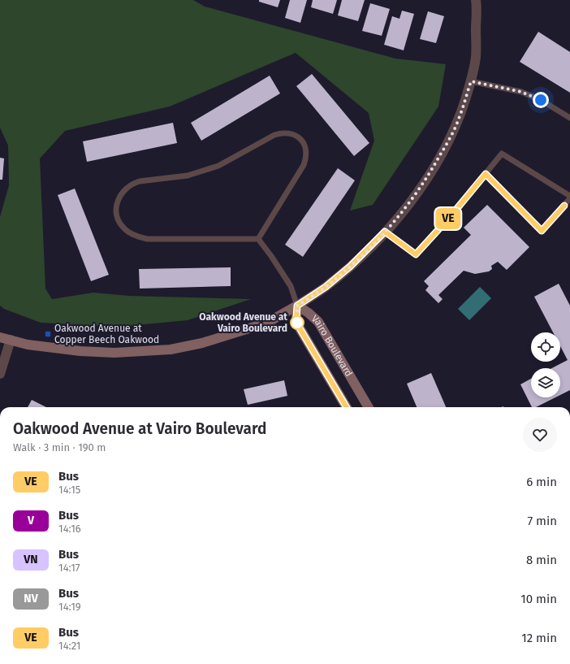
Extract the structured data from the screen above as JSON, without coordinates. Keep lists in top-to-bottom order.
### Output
{
  "streets": {
    "street": ["Vairo Boulevard"]
  },
  "places": {
    "other": ["Oakwood Avenue at Vairo Boulevard"],
    "transit": ["Oakwood Avenue at Copper Beech Oakwood"]
  },
  "lines": ["bus line VE"],
  "page": {
    "on_map": "VE",
    "heading": ["Oakwood Avenue at Vairo Boulevard", "Walk · 3 min · 190 m"],
    "list": [
      {
        "mark": "VE",
        "name": "Bus",
        "note": "14:15",
        "value": "6 min"
      },
      {
        "mark": "V",
        "name": "Bus",
        "note": "14:16",
        "value": "7 min"
      },
      {
        "mark": "VN",
        "name": "Bus",
        "note": "14:17",
        "value": "8 min"
      },
      {
        "mark": "NV",
        "name": "Bus",
        "note": "14:19",
        "value": "10 min"
      },
      {
        "mark": "VE",
        "name": "Bus",
        "note": "14:21",
        "value": "12 min"
      }
    ]
  }
}
